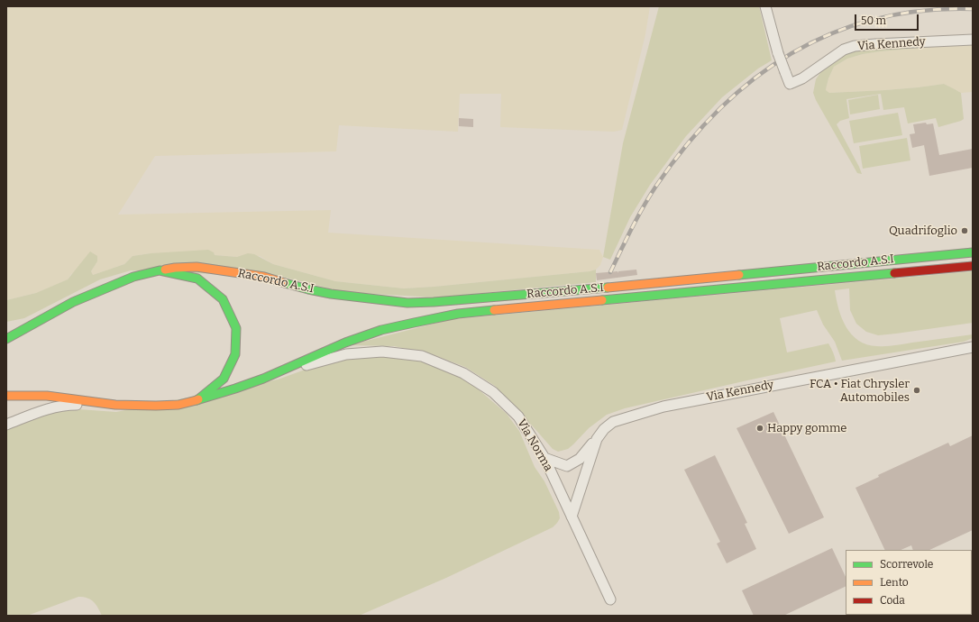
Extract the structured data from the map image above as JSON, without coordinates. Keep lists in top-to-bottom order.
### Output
{
  "streets": {
    "street": ["Via Kennedy", "Raccordo A.S.I", "Via Norma"]
  },
  "crossings": [
    ["Via Kennedy", "Via Norma"],
    ["Raccordo A.S.I", "Via Norma"]
  ],
  "places": ["Quadrifoglio", "FCA • Fiat Chrysler Automobiles", "Happy gomme"],
  "legend": ["Scorrevole", "Lento", "Coda"],
  "scale_bar": "50 m"
}
